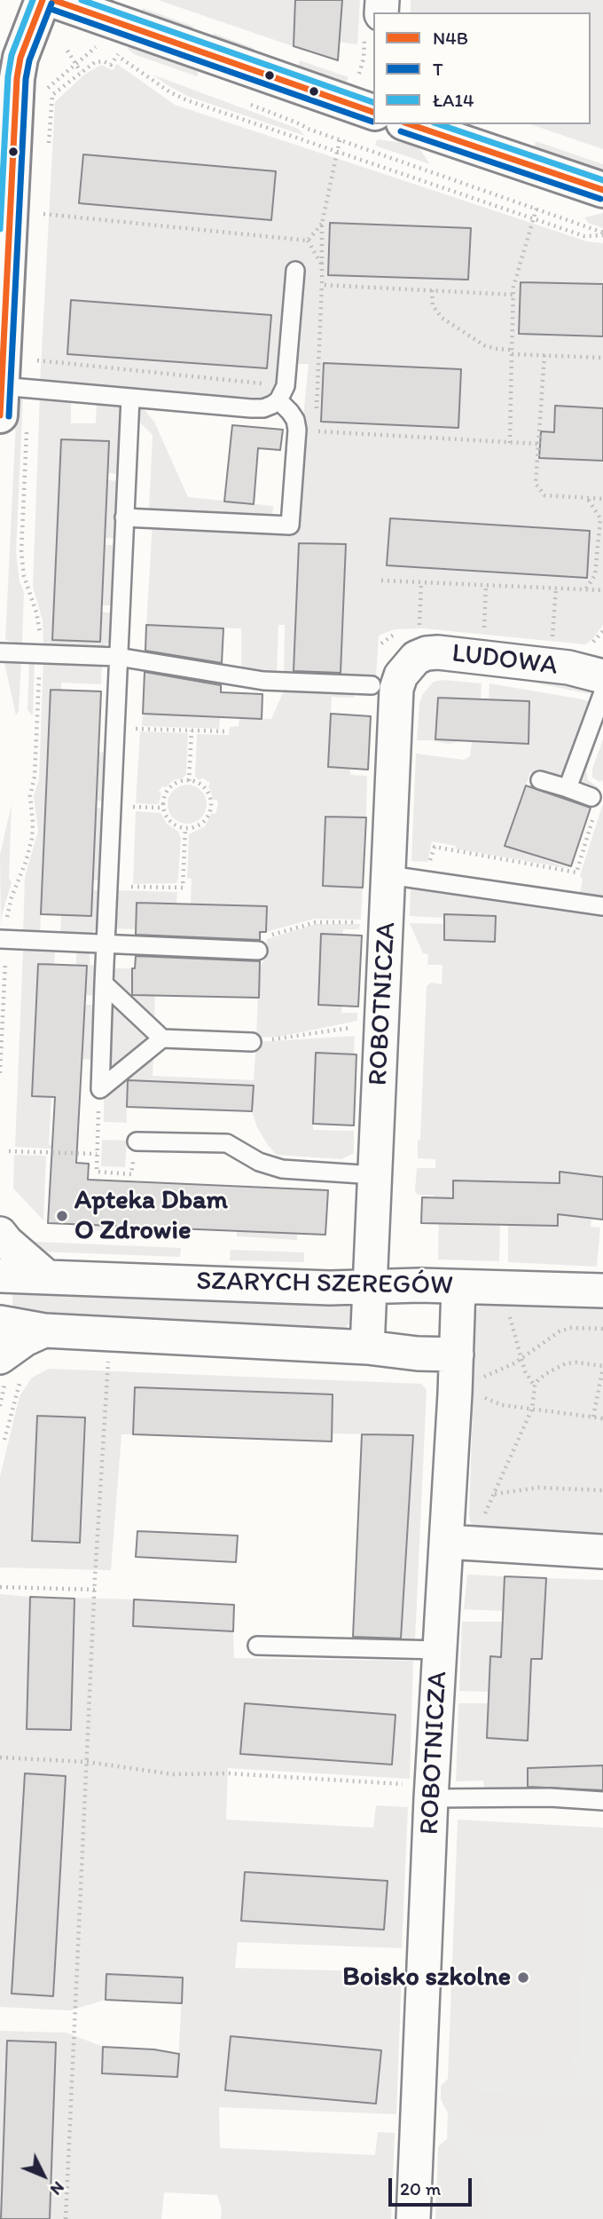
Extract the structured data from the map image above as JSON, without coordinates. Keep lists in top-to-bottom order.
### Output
{
  "streets": {
    "street": ["LUDOWA", "ROBOTNICZA", "SZARYCH SZEREGÓW"]
  },
  "crossings": [
    ["LUDOWA", "ROBOTNICZA"],
    ["ROBOTNICZA", "SZARYCH SZEREGÓW"]
  ],
  "places": ["Apteka Dbam O Zdrowie", "Boisko szkolne"],
  "lines": ["transit line N4B", "transit line ŁA14", "transit line T"],
  "legend": ["N4B", "T", "ŁA14"],
  "scale_bar": "20 m",
  "north": "bottom right"
}
